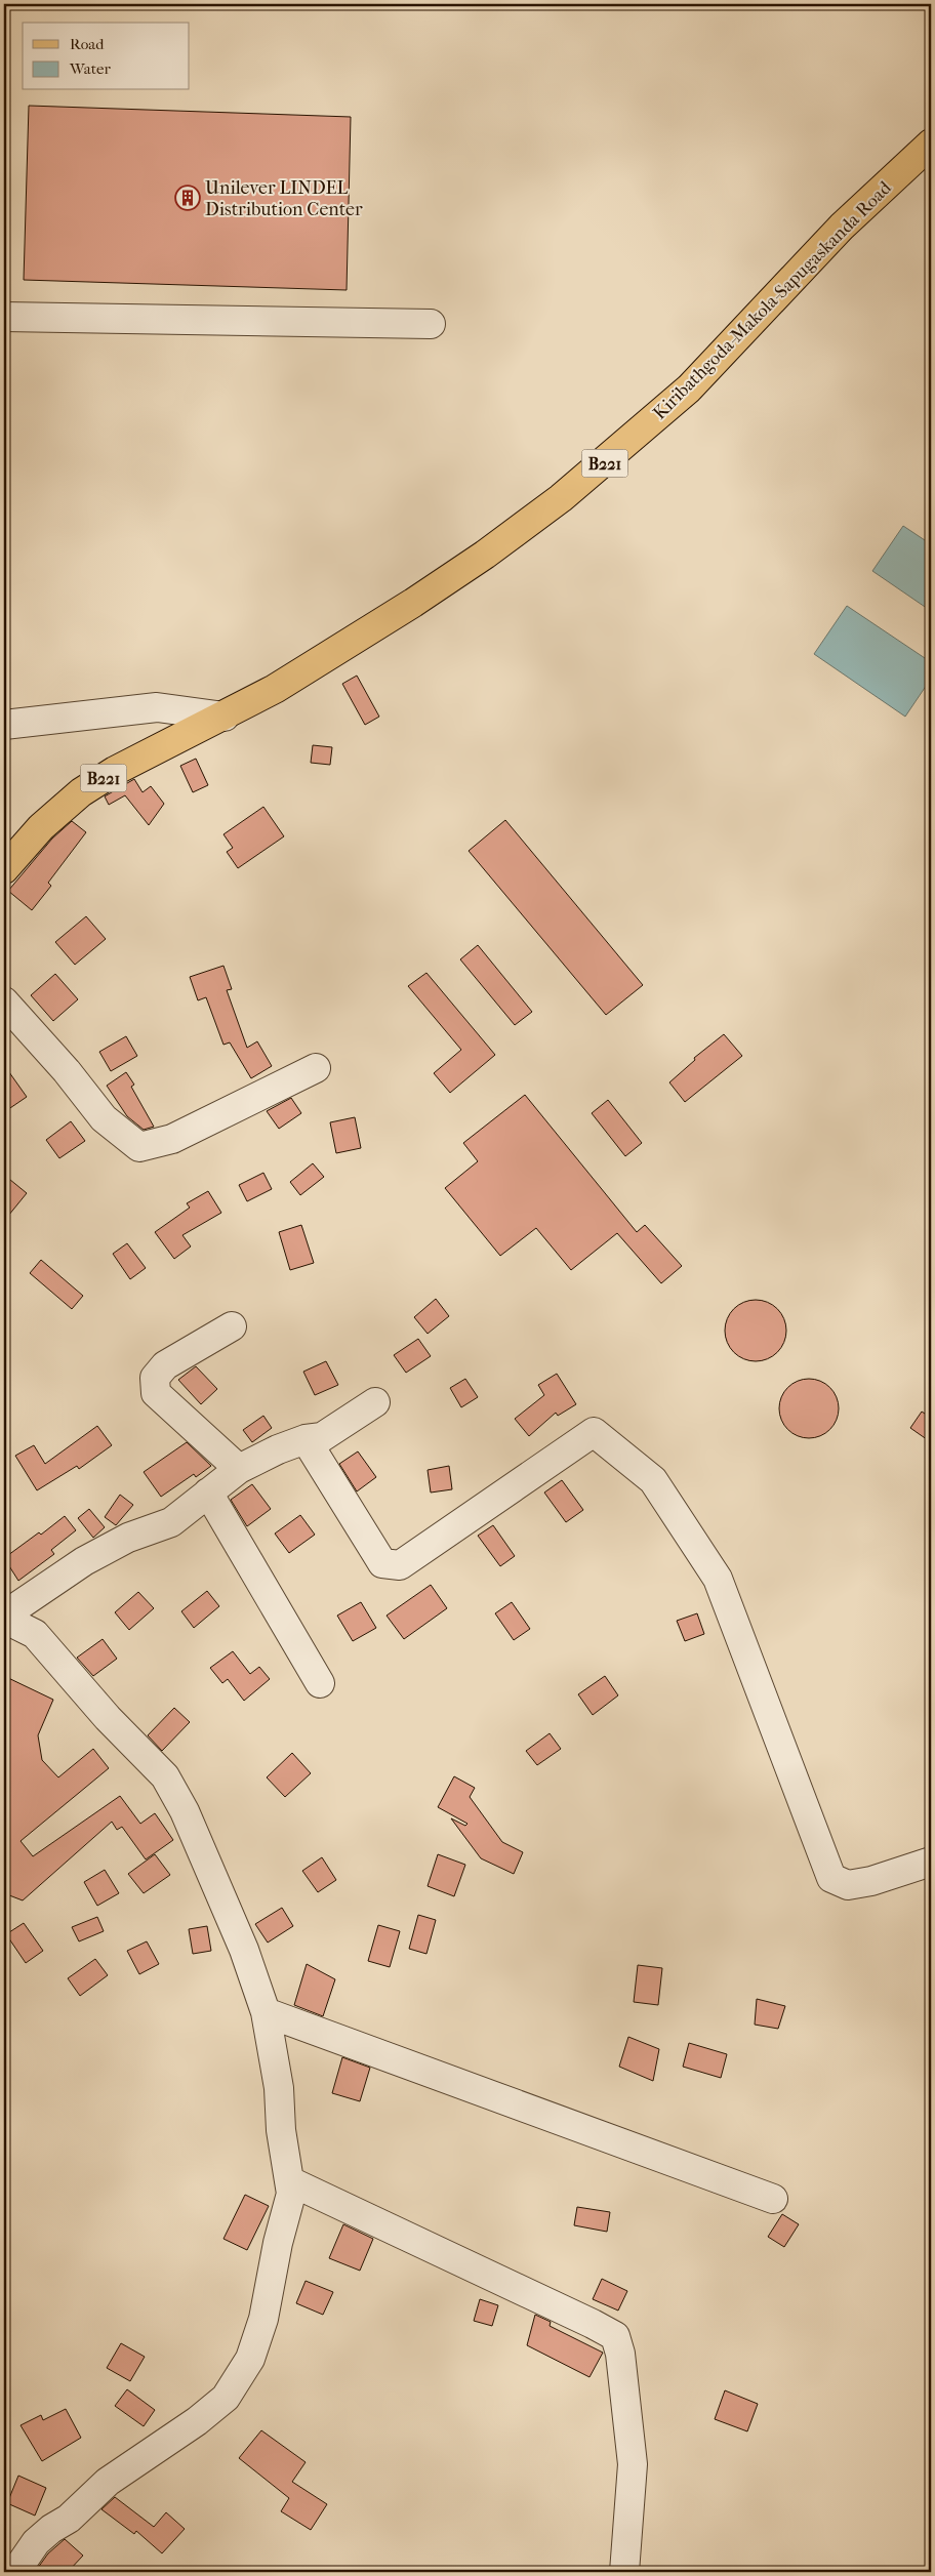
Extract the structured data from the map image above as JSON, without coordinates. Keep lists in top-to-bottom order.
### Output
{
  "streets": {
    "main road": ["Kiribathgoda-Makola-Sapugaskanda Road", "B221"]
  },
  "places": {
    "building": ["Unilever LINDEL Distribution Center"]
  },
  "legend": ["Road", "Water"]
}
